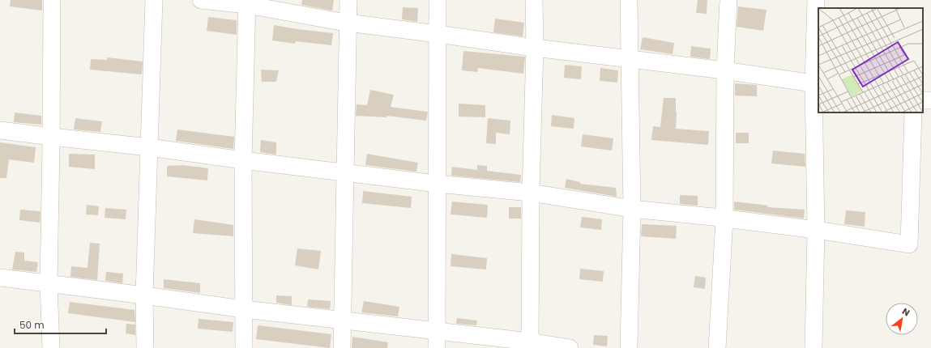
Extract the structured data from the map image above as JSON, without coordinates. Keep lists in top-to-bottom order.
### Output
{
  "scale_bar": "50 m",
  "north": "top right"
}
